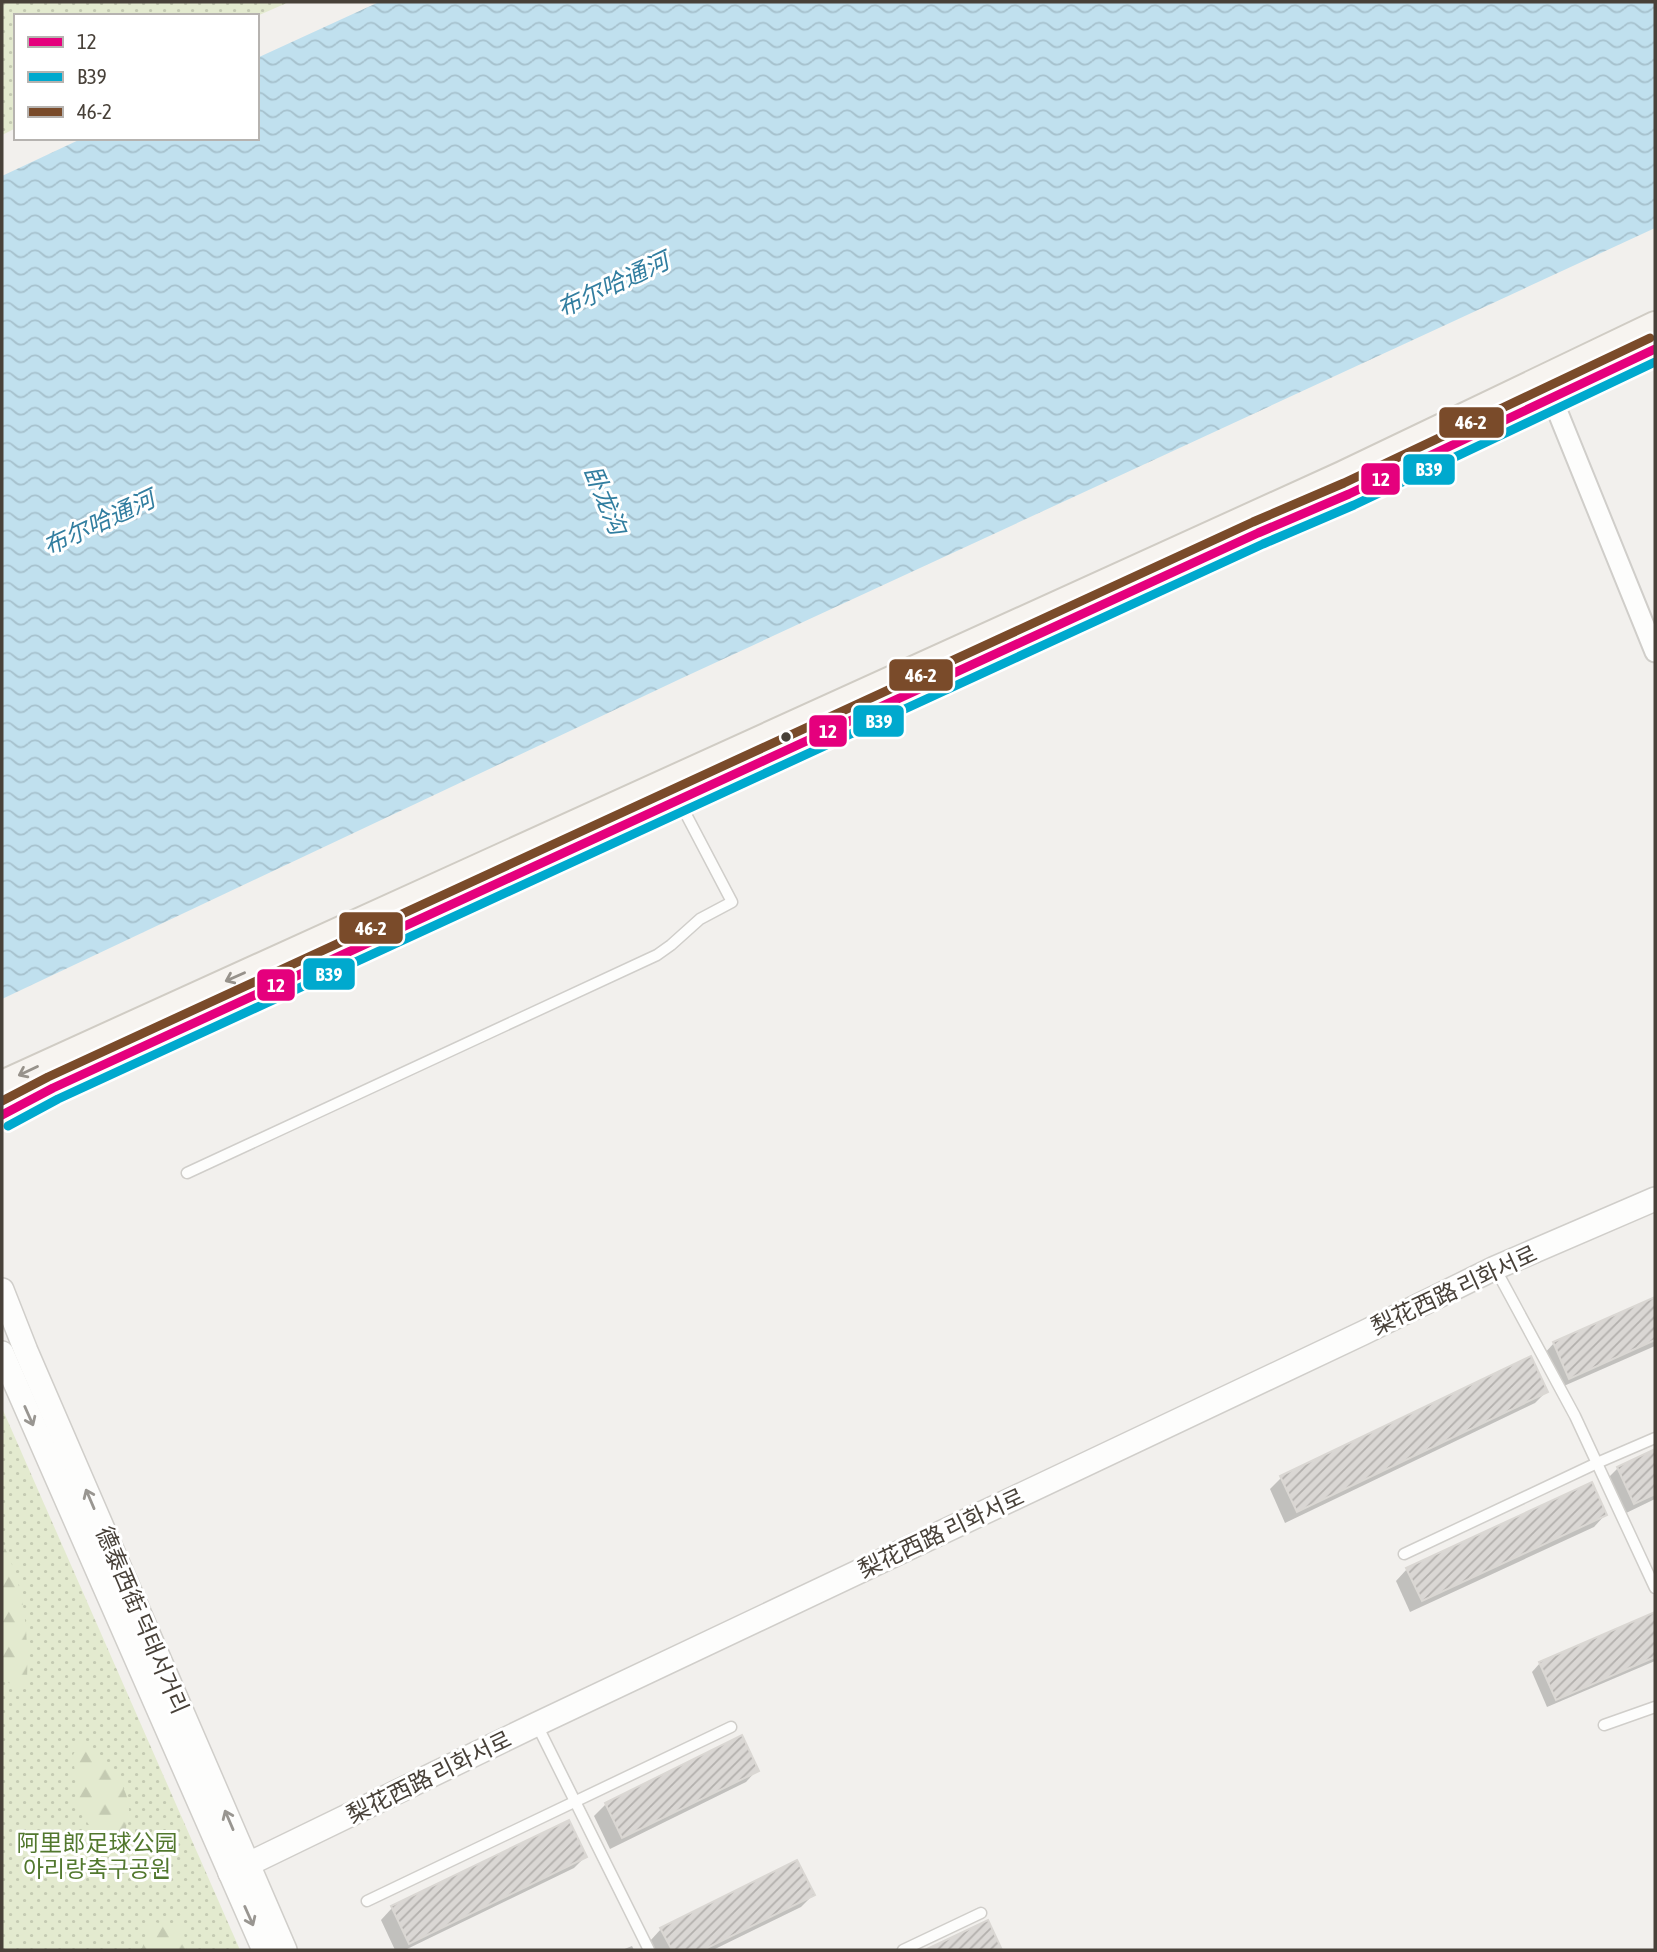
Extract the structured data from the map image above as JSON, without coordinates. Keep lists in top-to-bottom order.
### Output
{
  "streets": {
    "street": ["梨花西路 리화서로", "德泰西街 덕태서거리"]
  },
  "crossings": [
    ["梨花西路 리화서로", "德泰西街 덕태서거리"]
  ],
  "water": ["布尔哈通河", "卧龙沟"],
  "parks": ["阿里郎足球公园 아리랑축구공원"],
  "lines": ["transit line 46-2", "transit line 12", "transit line B39"],
  "legend": ["12", "B39", "46-2"]
}
